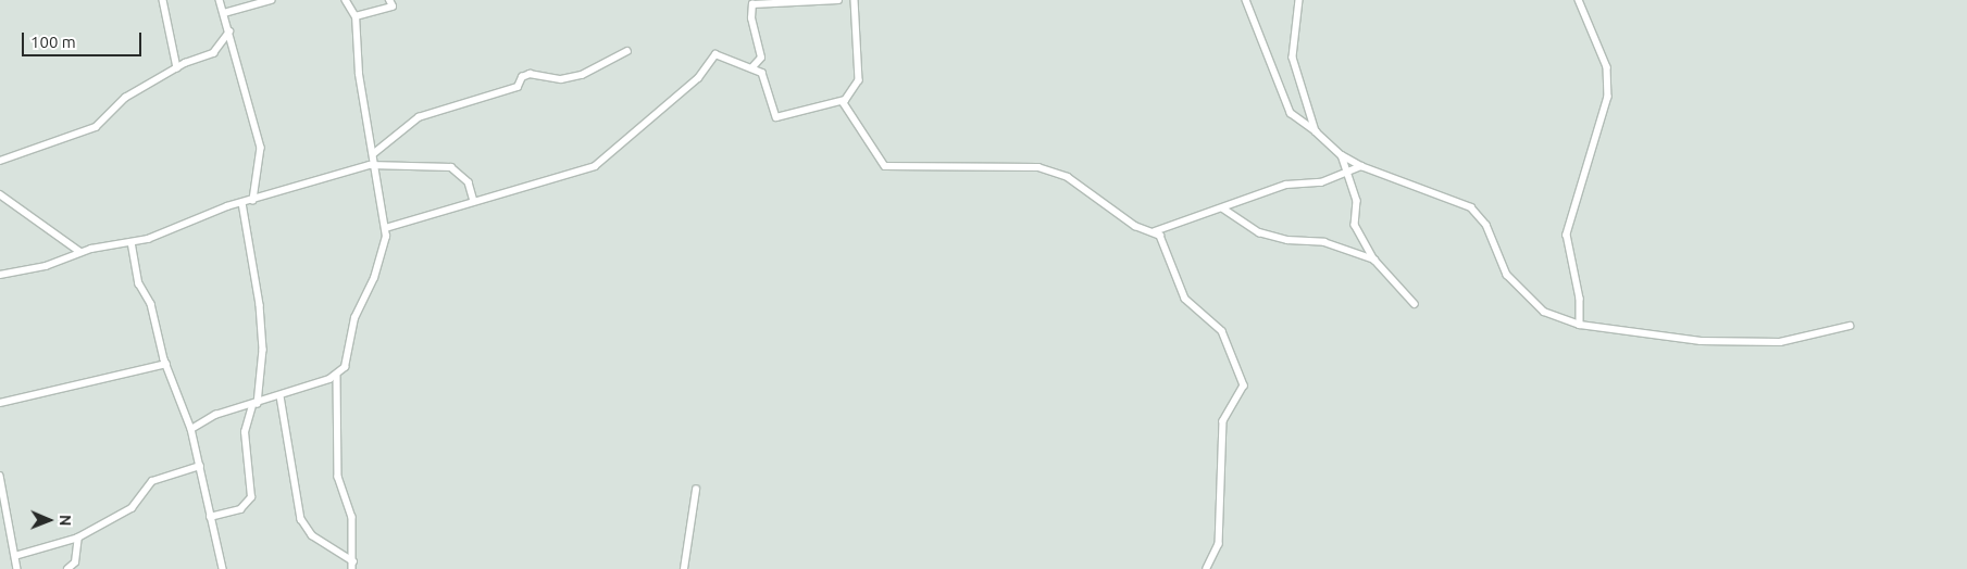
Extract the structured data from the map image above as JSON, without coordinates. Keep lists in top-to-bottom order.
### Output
{
  "scale_bar": "100 m",
  "north": "right"
}
